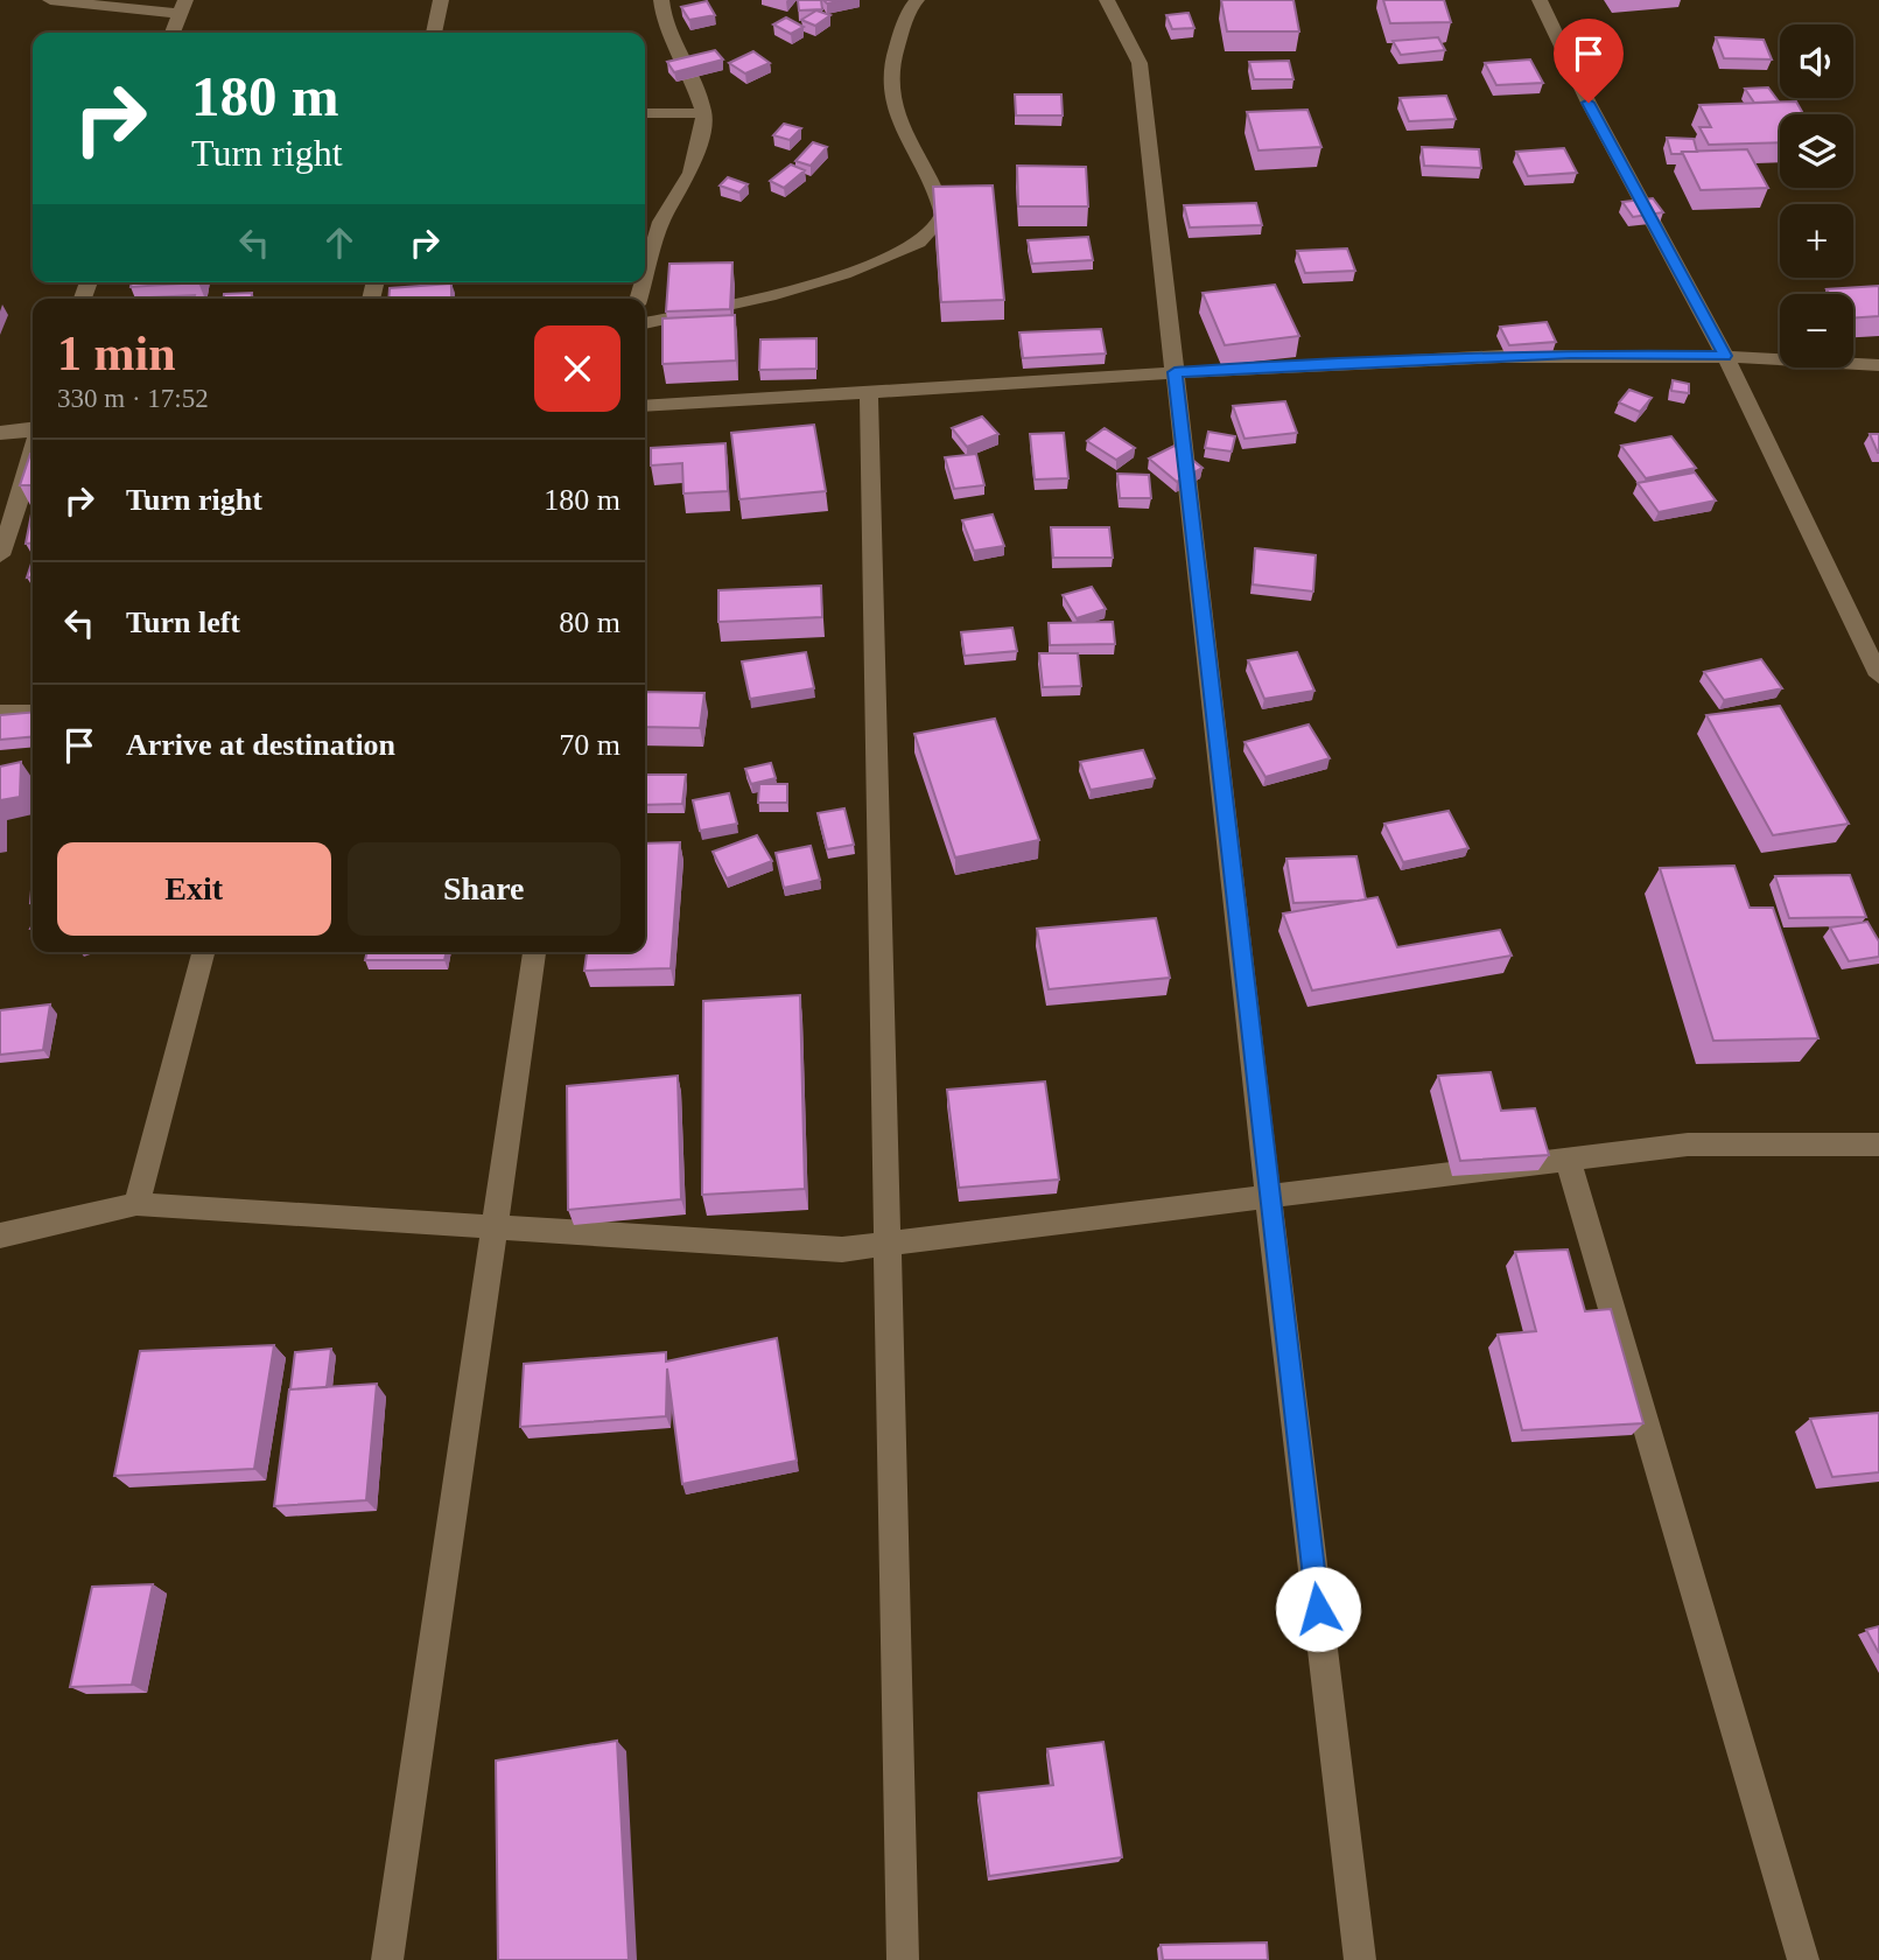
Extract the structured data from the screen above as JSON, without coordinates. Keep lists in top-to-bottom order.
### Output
{
  "page": {
    "map_buttons": ["+", "−"],
    "turn": ["180 m", "Turn right"],
    "heading": ["1 min", "330 m · 17:52"],
    "list": [
      {
        "name": "Turn right",
        "value": "180 m"
      },
      {
        "name": "Turn left",
        "value": "80 m"
      },
      {
        "name": "Arrive at destination",
        "value": "70 m"
      }
    ],
    "buttons": ["Exit", "Share"]
  }
}
